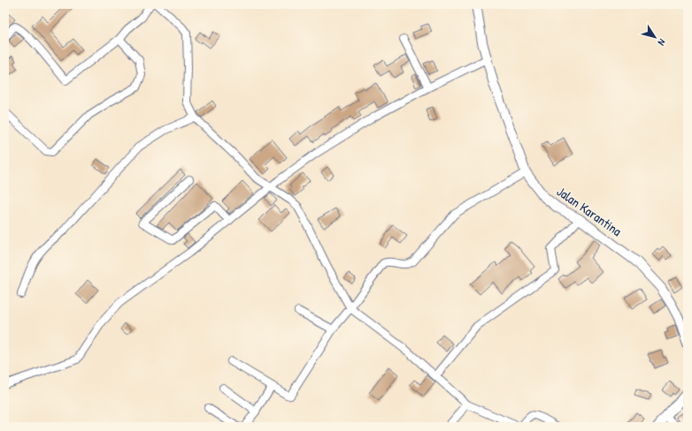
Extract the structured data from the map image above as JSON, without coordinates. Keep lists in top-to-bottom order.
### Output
{
  "streets": {
    "street": ["Jalan Karantina"]
  },
  "north": "bottom right"
}
